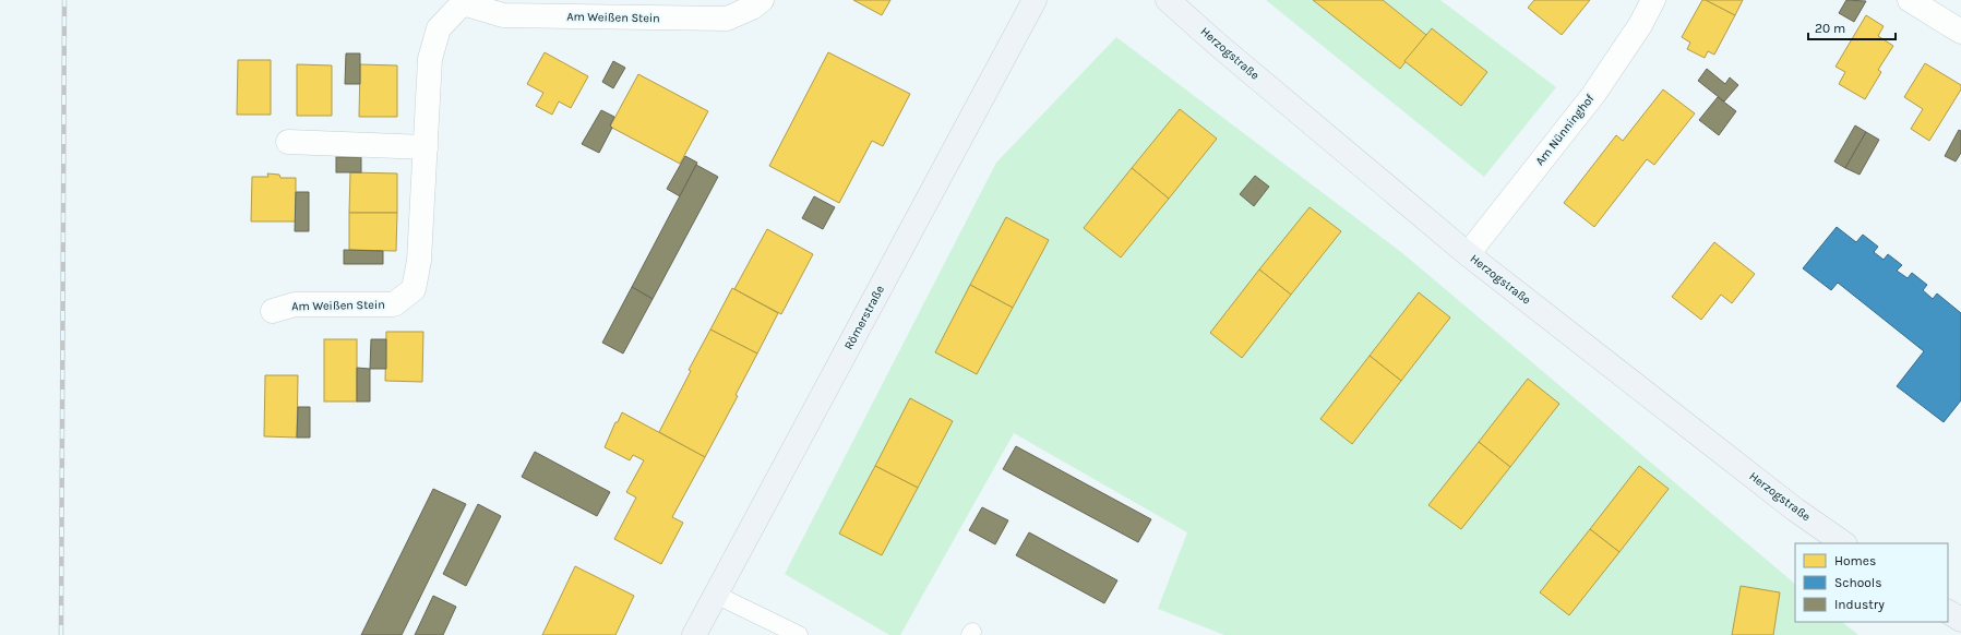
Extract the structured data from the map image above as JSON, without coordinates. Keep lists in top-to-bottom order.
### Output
{
  "streets": {
    "street": [
      "Am Weißen Stein",
      "Herzogstraße",
      "Am Nünninghof",
      "Römerstraße"
    ]
  },
  "crossings": [
    ["Herzogstraße", "Am Nünninghof"]
  ],
  "legend": ["Homes", "Schools", "Industry"],
  "scale_bar": "20 m"
}
